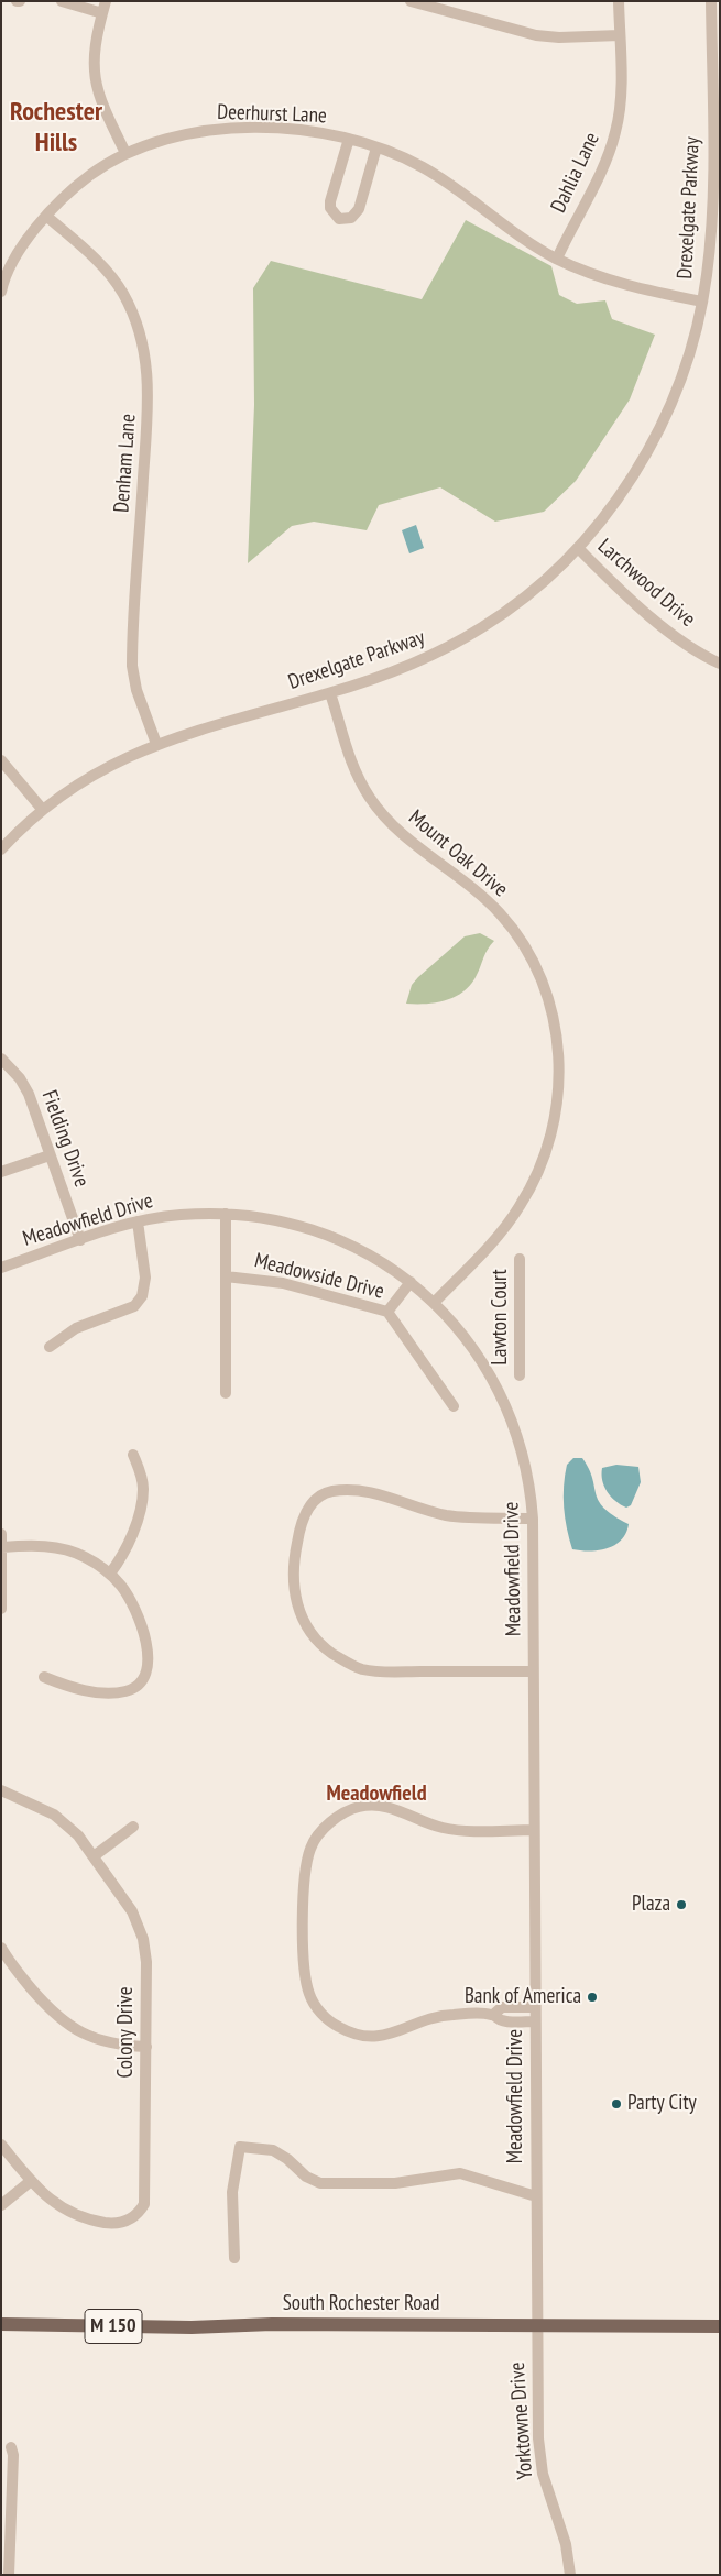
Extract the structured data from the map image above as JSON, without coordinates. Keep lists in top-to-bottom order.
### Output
{
  "streets": {
    "main road": ["South Rochester Road", "M 150"],
    "street": [
      "Deerhurst Lane",
      "Dahlia Lane",
      "Drexelgate Parkway",
      "Denham Lane",
      "Larchwood Drive",
      "Mount Oak Drive",
      "Fielding Drive",
      "Meadowfield Drive",
      "Meadowside Drive",
      "Lawton Court",
      "Colony Drive",
      "Yorktowne Drive"
    ]
  },
  "crossings": [
    ["Deerhurst Lane", "Dahlia Lane"],
    ["Deerhurst Lane", "Drexelgate Parkway"],
    ["Deerhurst Lane", "Denham Lane"],
    ["Drexelgate Parkway", "Denham Lane"],
    ["Drexelgate Parkway", "Larchwood Drive"],
    ["Drexelgate Parkway", "Mount Oak Drive"],
    ["Mount Oak Drive", "Meadowfield Drive"],
    ["Fielding Drive", "Meadowfield Drive"],
    ["Meadowfield Drive", "Meadowside Drive"],
    ["Meadowfield Drive", "South Rochester Road"],
    ["Meadowfield Drive", "Yorktowne Drive"],
    ["South Rochester Road", "Yorktowne Drive"]
  ],
  "districts": ["Rochester Hills", "Meadowfield"],
  "places": ["Plaza", "Bank of America", "Party City"]
}
